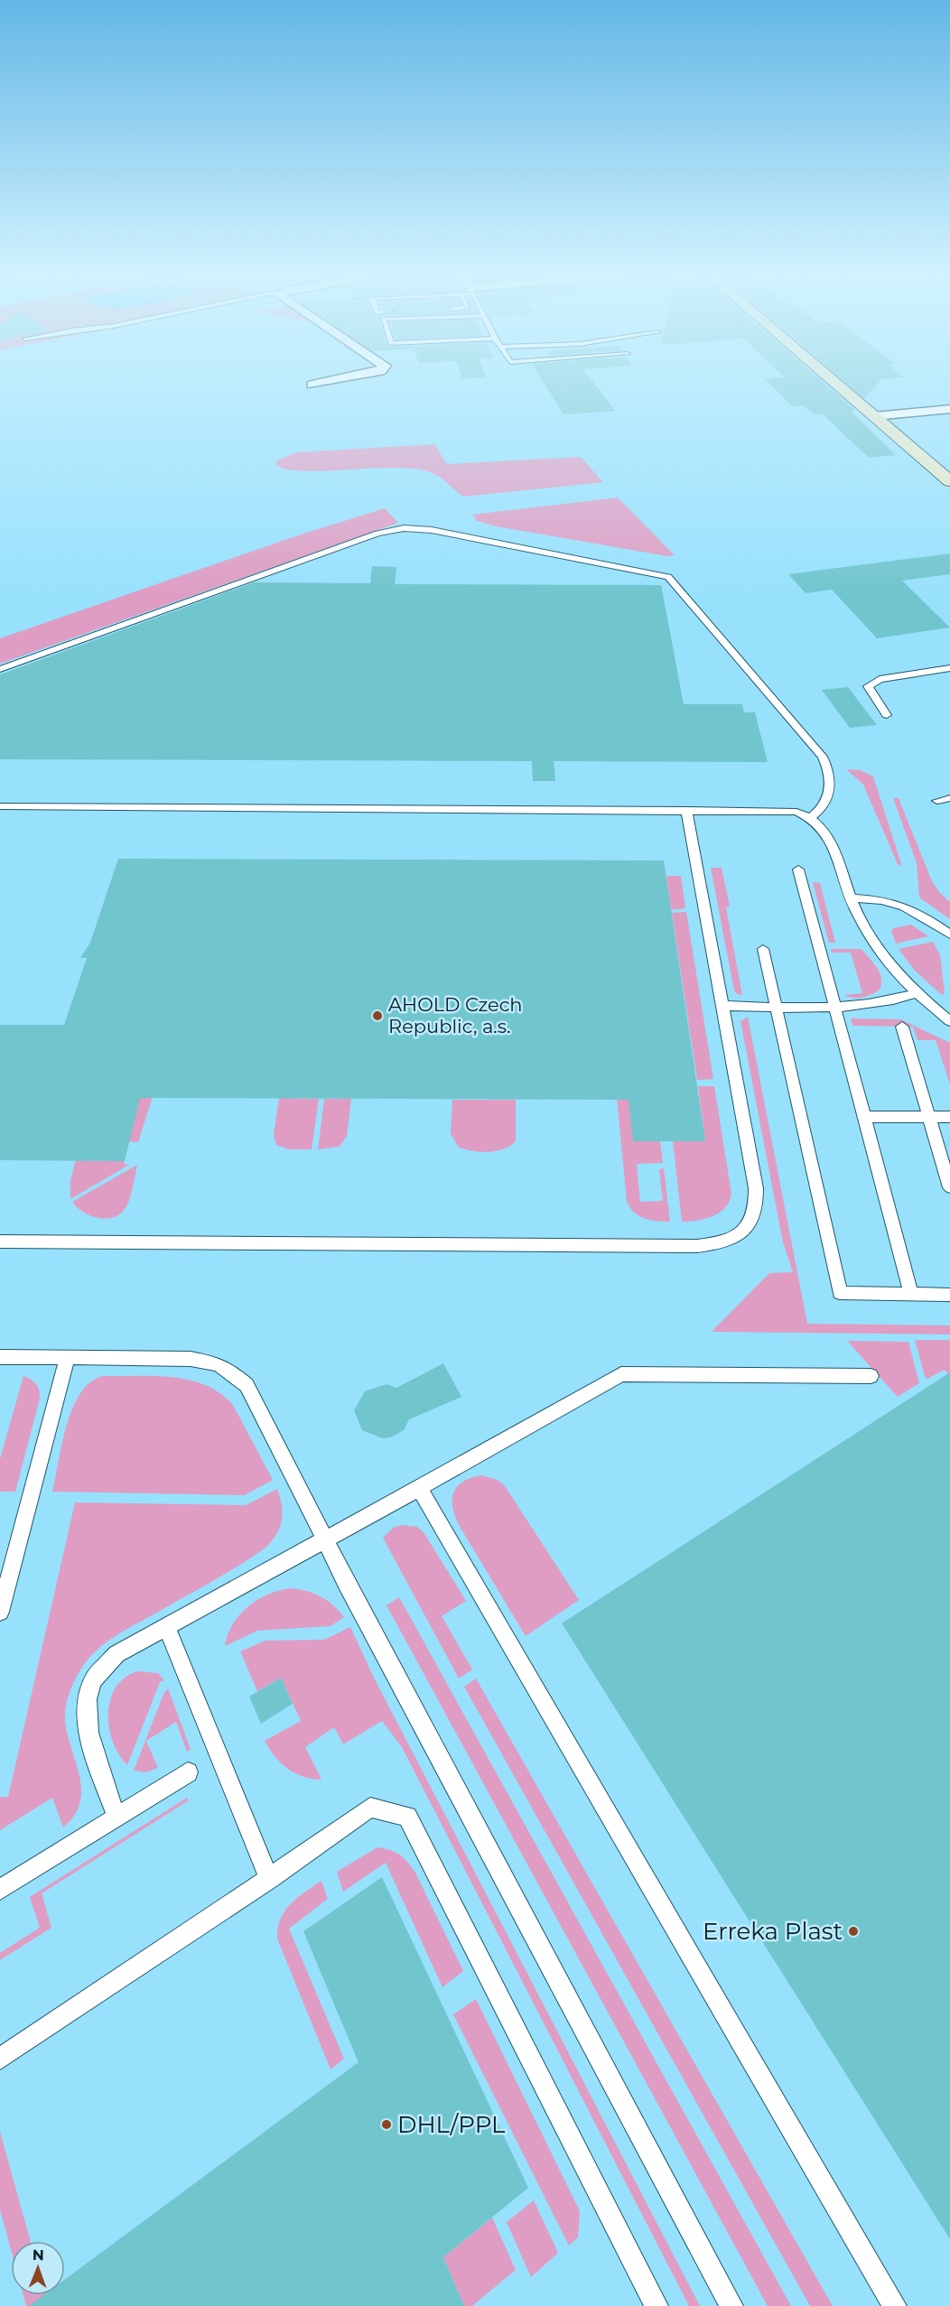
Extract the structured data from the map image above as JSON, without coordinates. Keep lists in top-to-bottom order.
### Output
{
  "places": ["AHOLD Czech Republic, a.s.", "Erreka Plast", "DHL/PPL"],
  "north": "top"
}
